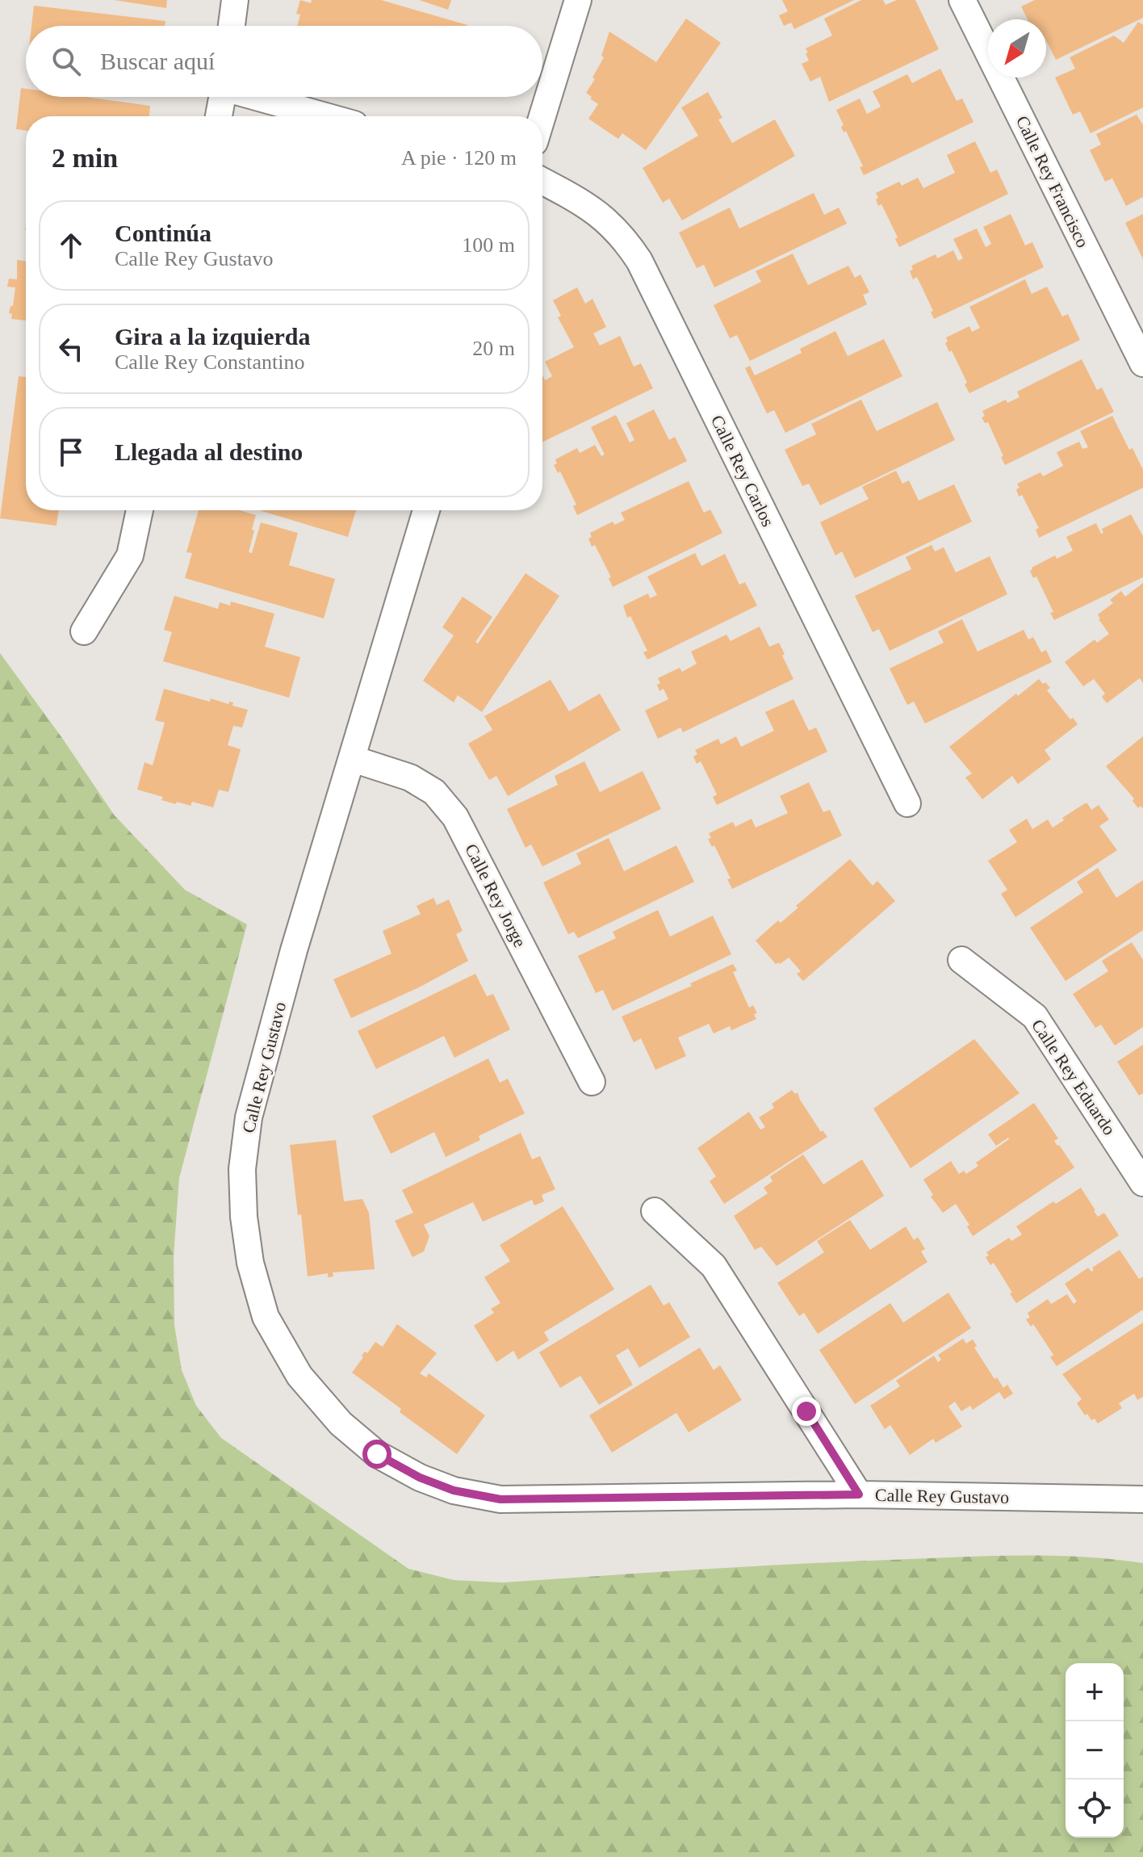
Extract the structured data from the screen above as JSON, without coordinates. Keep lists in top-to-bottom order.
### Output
{
  "streets": {
    "street": [
      "Calle Rey Francisco",
      "Calle Rey Carlos",
      "Calle Rey Jorge",
      "Calle Rey Gustavo",
      "Calle Rey Eduardo"
    ]
  },
  "crossings": [
    ["Calle Rey Jorge", "Calle Rey Gustavo"]
  ],
  "north": "bottom left",
  "page": {
    "search": "Buscar aquí",
    "heading": ["2 min", "A pie · 120 m"],
    "list": [
      ["Continúa", "Calle Rey Gustavo", "100 m"],
      ["Gira a la izquierda", "Calle Rey Constantino", "20 m"],
      "Llegada al destino"
    ],
    "map_buttons": ["+", "−"]
  }
}
